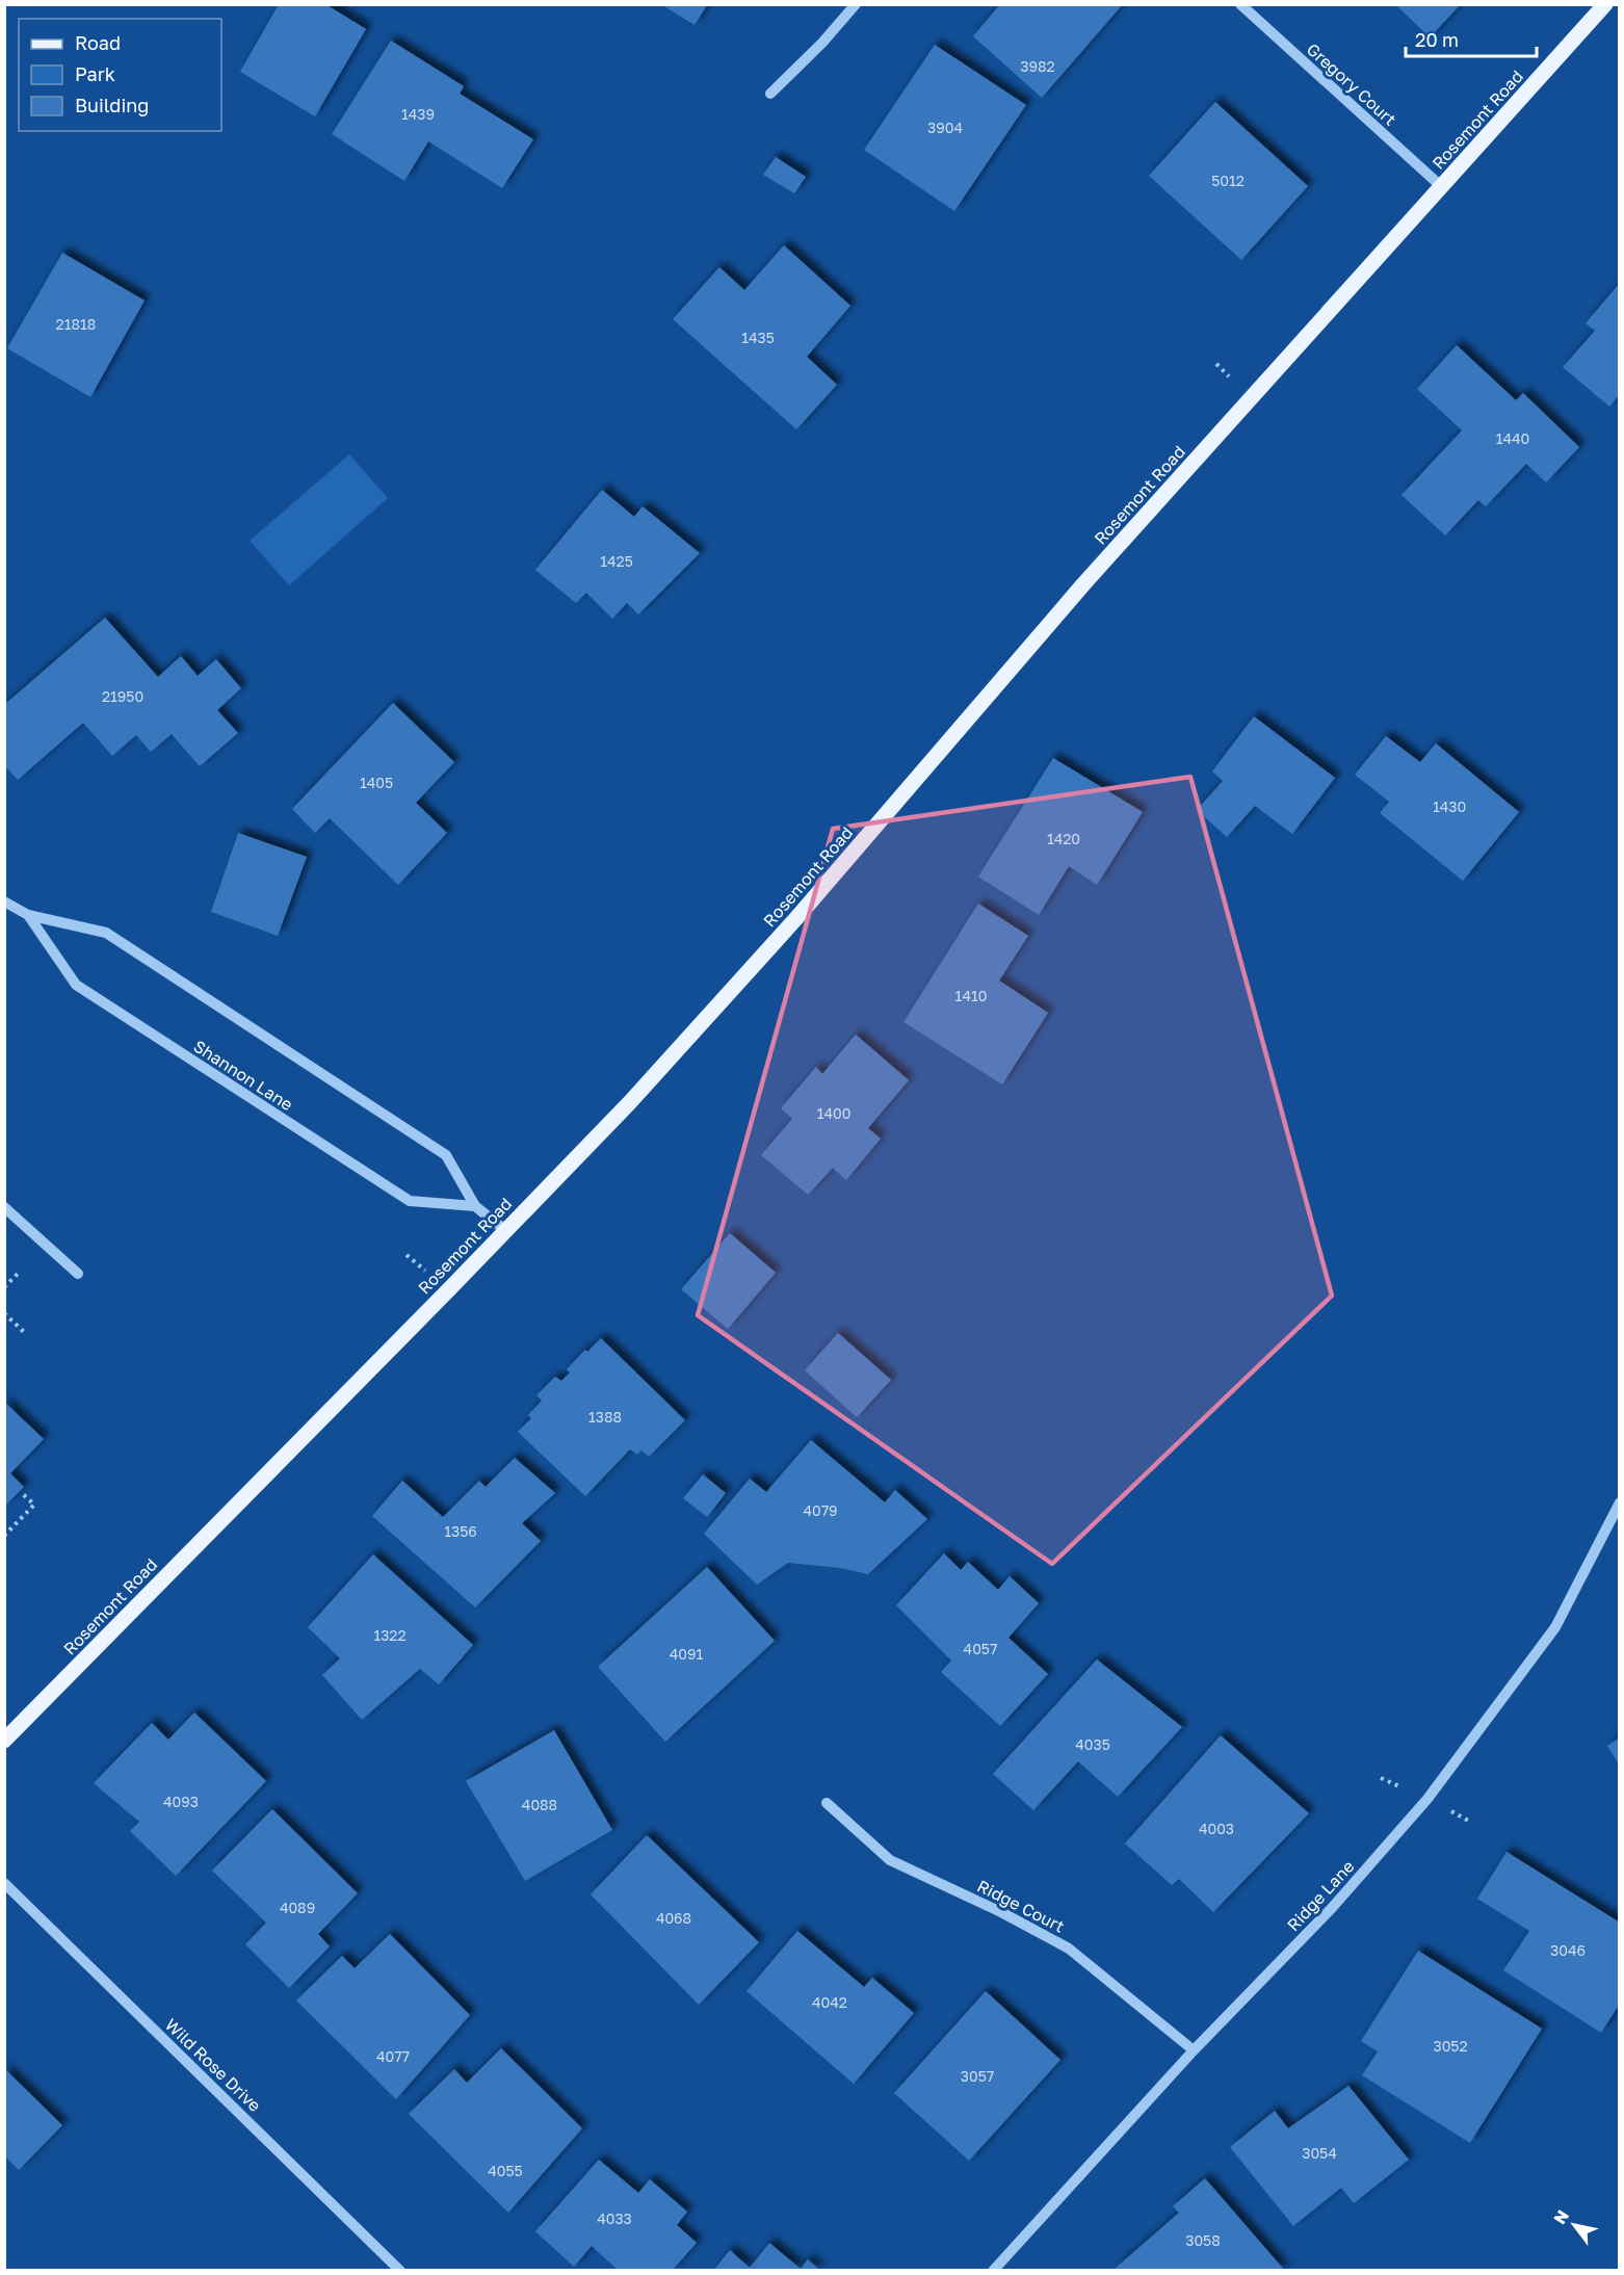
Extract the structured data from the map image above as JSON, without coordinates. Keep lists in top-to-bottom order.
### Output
{
  "streets": {
    "main road": ["Rosemont Road"],
    "street": [
      "Gregory Court",
      "Shannon Lane",
      "Ridge Lane",
      "Ridge Court",
      "Wild Rose Drive"
    ]
  },
  "crossings": [
    ["Gregory Court", "Rosemont Road"],
    ["Rosemont Road", "Shannon Lane"],
    ["Ridge Lane", "Ridge Court"]
  ],
  "house_numbers": [
    "3982",
    "1439",
    "3904",
    "5012",
    "21818",
    "1435",
    "1440",
    "1425",
    "21950",
    "1405",
    "1430",
    "1420",
    "1410",
    "1400",
    "1388",
    "4079",
    "1356",
    "1322",
    "4057",
    "4091",
    "4035",
    "4093",
    "4088",
    "4003",
    "4089",
    "4068",
    "3046",
    "4042",
    "3052",
    "4077",
    "3057",
    "3054",
    "4055",
    "4033",
    "3058"
  ],
  "legend": ["Road", "Park", "Building"],
  "scale_bar": "20 m",
  "north": "top left"
}
